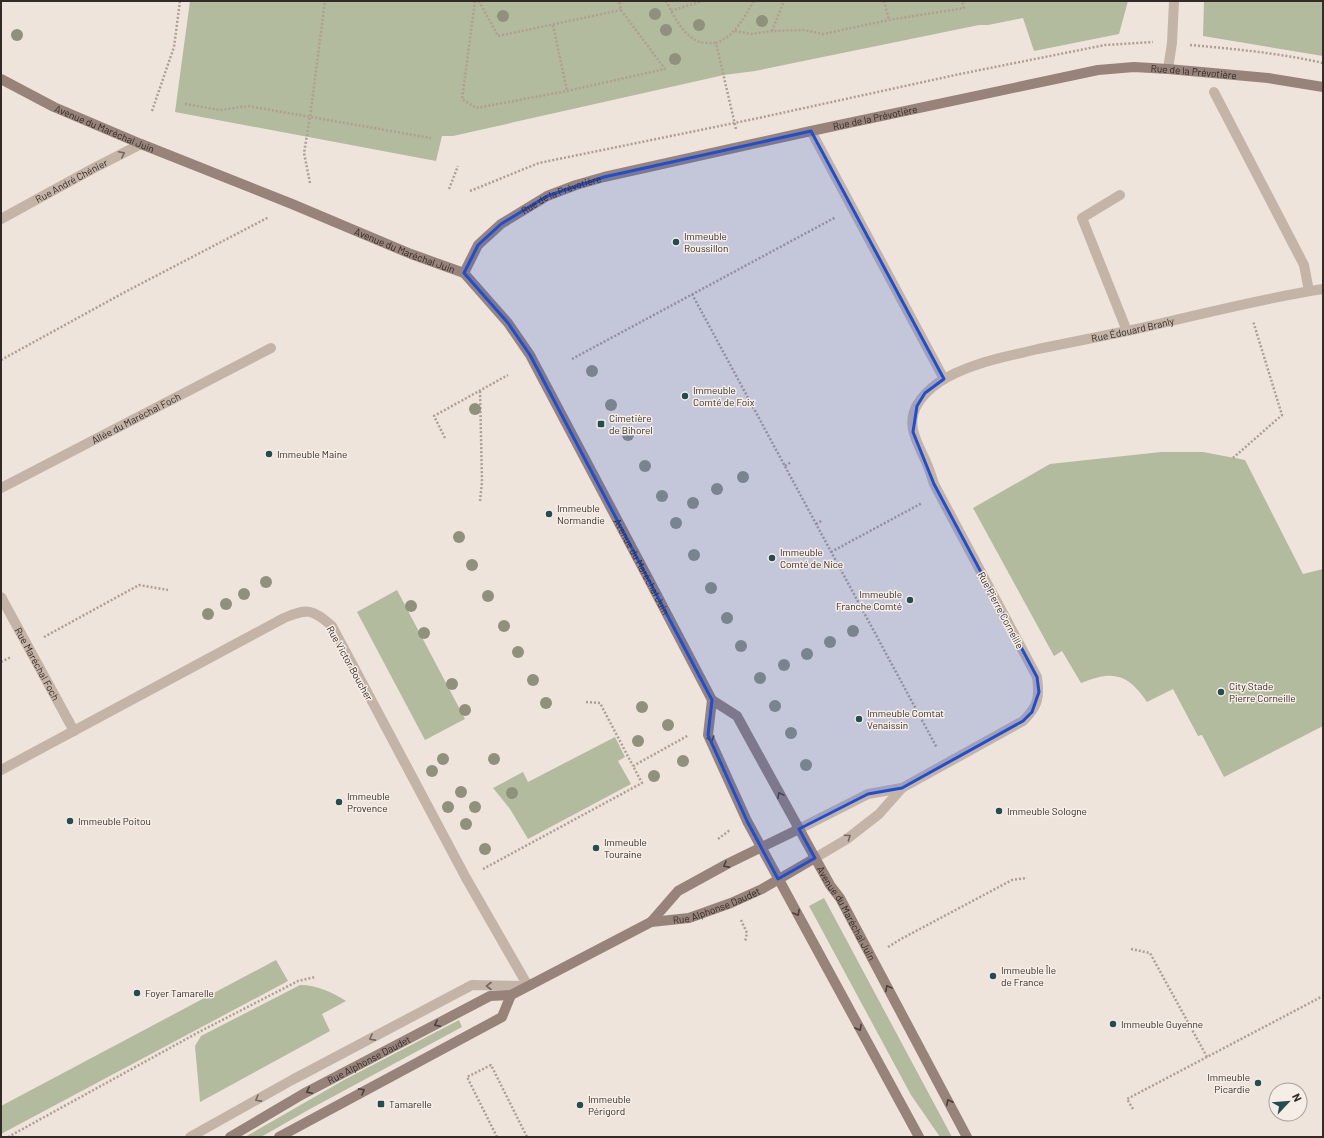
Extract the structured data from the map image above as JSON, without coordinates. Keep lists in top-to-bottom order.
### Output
{
  "streets": {
    "street": [
      "Rue de la Prévotière",
      "Avenue du Maréchal Juin",
      "Rue André Chénier",
      "Rue Édouard Branly",
      "Allée du Maréchal Foch",
      "Rue Pierre Corneille",
      "Rue Victor Boucher",
      "Rue Maréchal Foch",
      "Rue Alphonse Daudet"
    ]
  },
  "crossings": [
    ["Rue de la Prévotière", "Avenue du Maréchal Juin"],
    ["Avenue du Maréchal Juin", "Rue André Chénier"],
    ["Avenue du Maréchal Juin", "Rue Pierre Corneille"],
    ["Avenue du Maréchal Juin", "Rue Alphonse Daudet"],
    ["Rue Édouard Branly", "Rue Pierre Corneille"],
    ["Rue Pierre Corneille", "Rue Alphonse Daudet"],
    ["Rue Victor Boucher", "Rue Maréchal Foch"],
    ["Rue Victor Boucher", "Rue Alphonse Daudet"]
  ],
  "one_way": ["Rue André Chénier"],
  "places": {
    "other": [
      "Immeuble Roussillon",
      "Immeuble Comté de Foix",
      "Immeuble Maine",
      "Immeuble Normandie",
      "Immeuble Comté de Nice",
      "Immeuble Franche Comté",
      "City Stade Pierre Corneille",
      "Immeuble Comtat Venaissin",
      "Immeuble Provence",
      "Immeuble Sologne",
      "Immeuble Poitou",
      "Immeuble Touraine",
      "Immeuble Île de France",
      "Foyer Tamarelle",
      "Immeuble Guyenne",
      "Immeuble Picardie",
      "Immeuble Périgord"
    ],
    "transit": ["Cimetière de Bihorel", "Tamarelle"]
  },
  "north": "top right"
}
